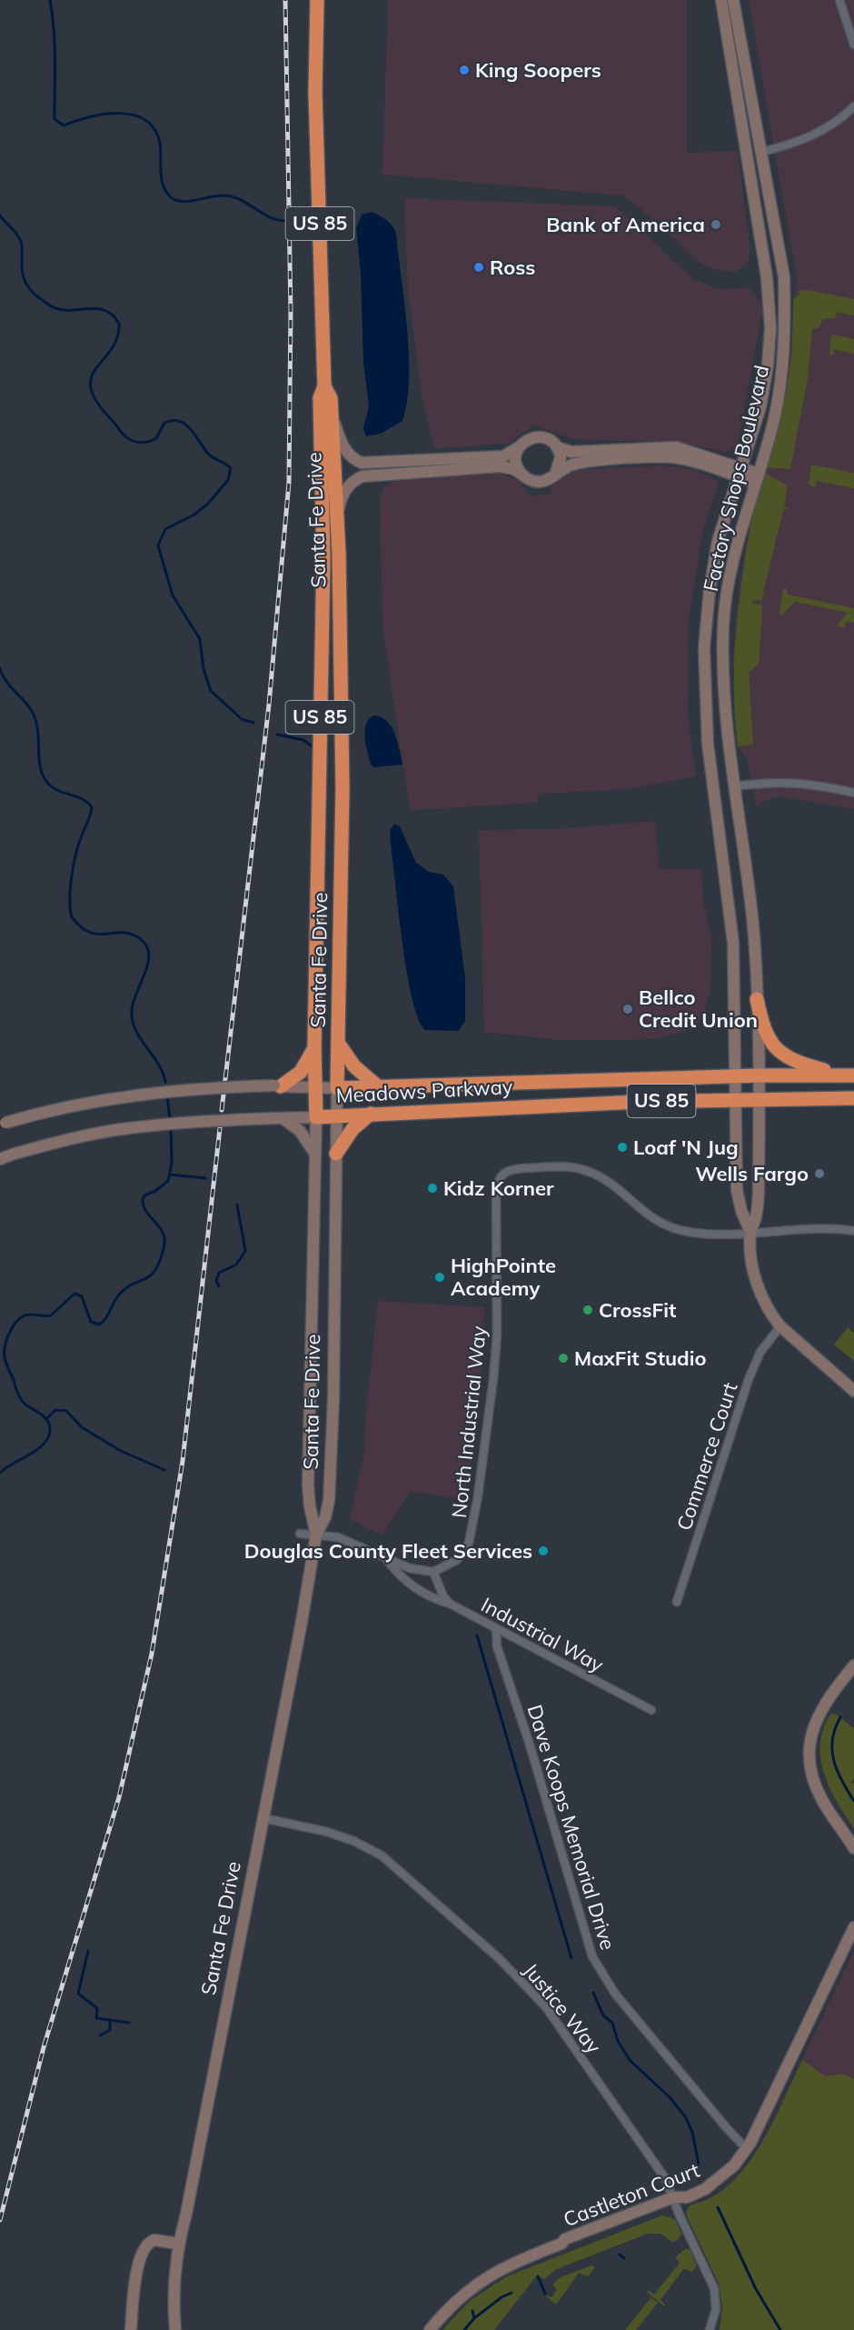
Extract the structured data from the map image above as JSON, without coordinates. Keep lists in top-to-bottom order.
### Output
{
  "streets": {
    "highway": ["US 85", "Santa Fe Drive", "Meadows Parkway"],
    "main road": ["Factory Shops Boulevard", "Castleton Court"],
    "street": [
      "North Industrial Way",
      "Commerce Court",
      "Industrial Way",
      "Dave Koops Memorial Drive",
      "Justice Way"
    ]
  },
  "crossings": [
    ["Factory Shops Boulevard", "Meadows Parkway"],
    ["Factory Shops Boulevard", "North Industrial Way"],
    ["Santa Fe Drive", "Meadows Parkway"],
    ["Santa Fe Drive", "Justice Way"],
    ["North Industrial Way", "Industrial Way"],
    ["Industrial Way", "Dave Koops Memorial Drive"],
    ["Dave Koops Memorial Drive", "Castleton Court"],
    ["Justice Way", "Castleton Court"]
  ],
  "places": [
    "King Soopers",
    "Bank of America",
    "Ross",
    "Bellco Credit Union",
    "Loaf 'N Jug",
    "Wells Fargo",
    "Kidz Korner",
    "HighPointe Academy",
    "CrossFit",
    "MaxFit Studio",
    "Douglas County Fleet Services"
  ]
}
